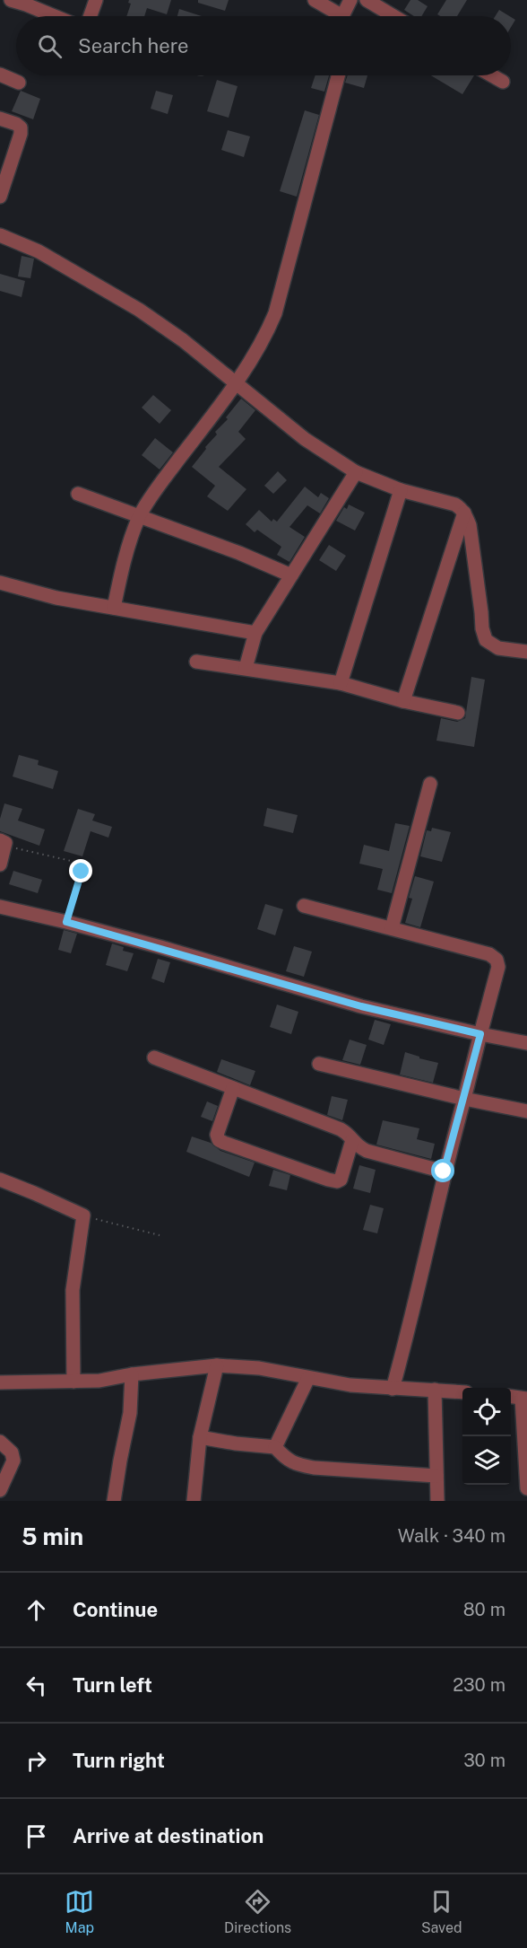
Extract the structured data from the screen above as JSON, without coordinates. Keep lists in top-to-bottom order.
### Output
{
  "page": {
    "search": "Search here",
    "heading": ["5 min", "Walk · 340 m"],
    "list": [
      ["Continue", "80 m"],
      ["Turn left", "230 m"],
      ["Turn right", "30 m"],
      "Arrive at destination"
    ],
    "nav": ["Map", "Directions", "Saved"]
  }
}
